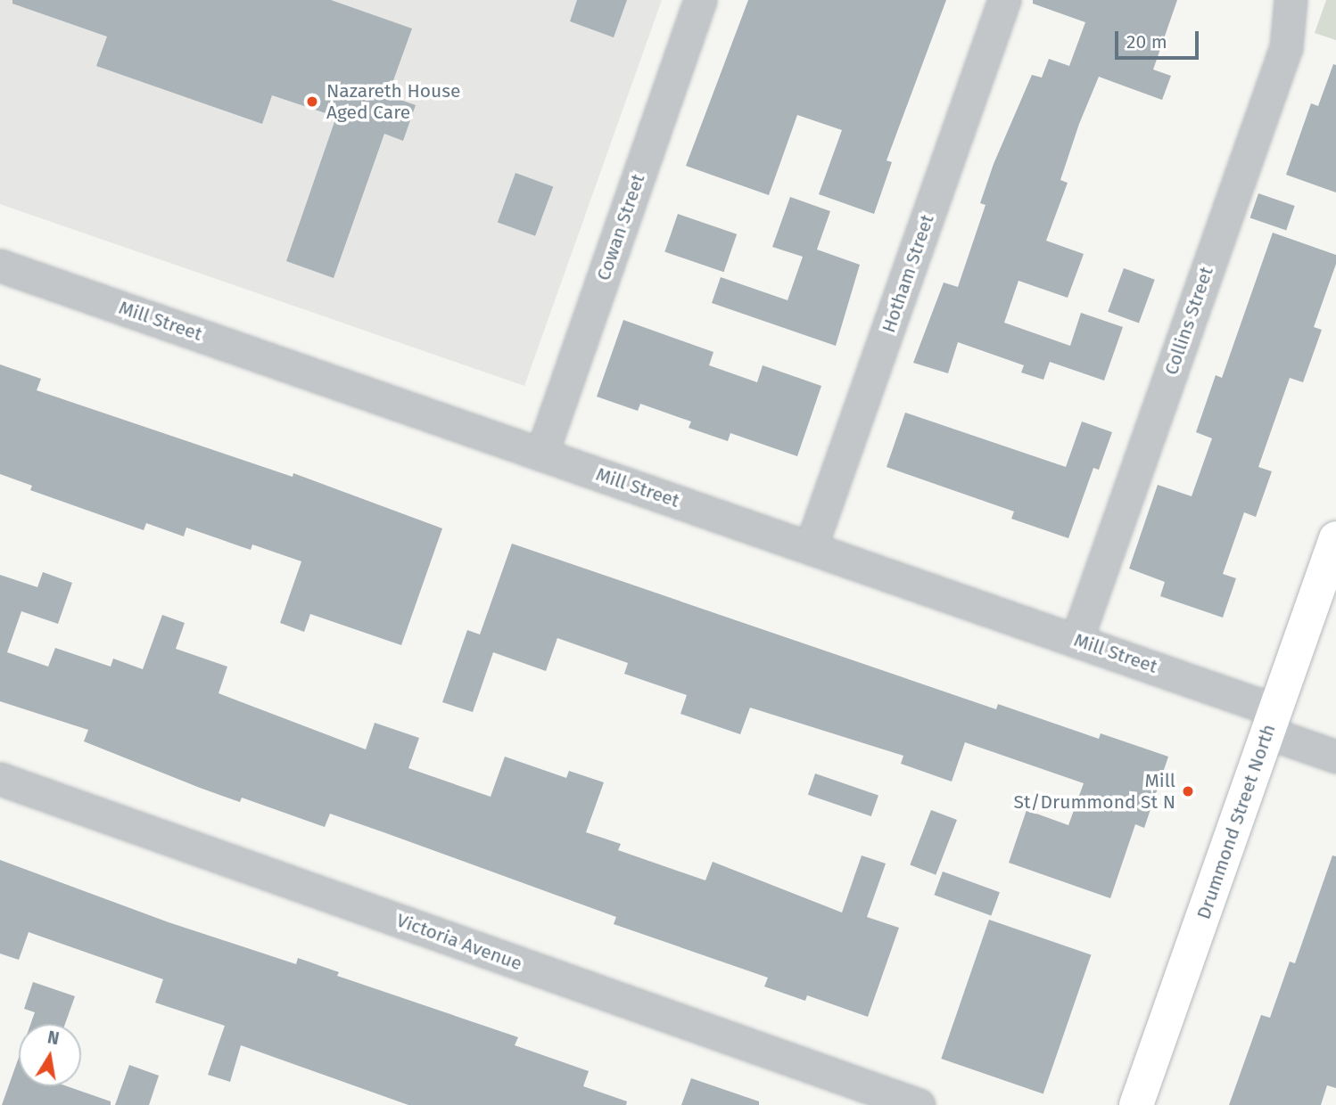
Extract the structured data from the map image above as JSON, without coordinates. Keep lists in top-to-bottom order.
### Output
{
  "streets": {
    "main road": ["Drummond Street North"],
    "street": [
      "Cowan Street",
      "Hotham Street",
      "Mill Street",
      "Collins Street",
      "Victoria Avenue"
    ]
  },
  "crossings": [
    ["Cowan Street", "Mill Street"],
    ["Hotham Street", "Mill Street"],
    ["Mill Street", "Collins Street"],
    ["Mill Street", "Drummond Street North"]
  ],
  "places": ["Nazareth House Aged Care", "Mill St/Drummond St N"],
  "scale_bar": "20 m",
  "north": "top"
}
